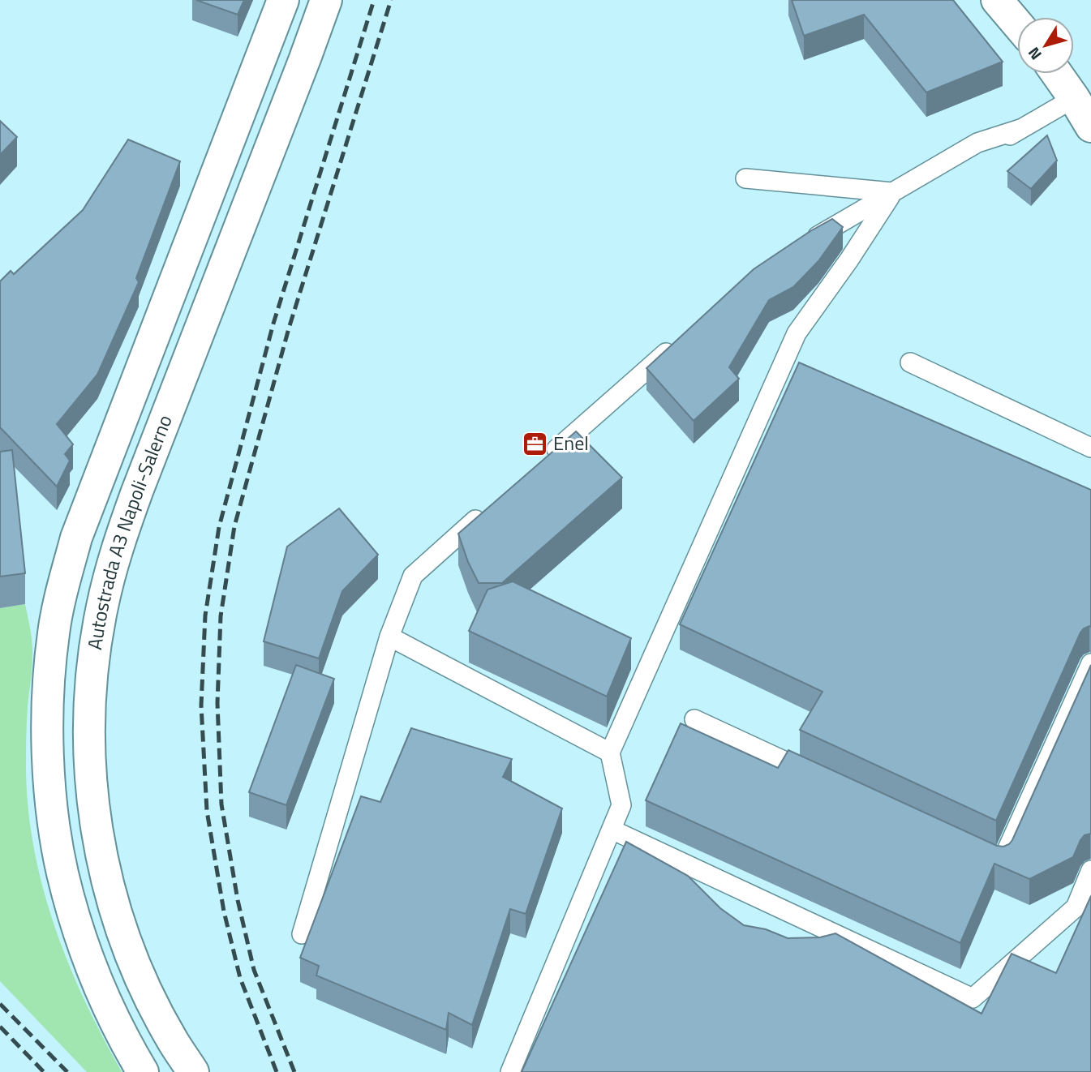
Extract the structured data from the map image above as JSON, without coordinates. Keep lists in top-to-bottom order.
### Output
{
  "streets": {
    "main road": ["Autostrada A3 Napoli-Salerno"]
  },
  "places": {
    "office": ["Enel"]
  },
  "north": "bottom left"
}
